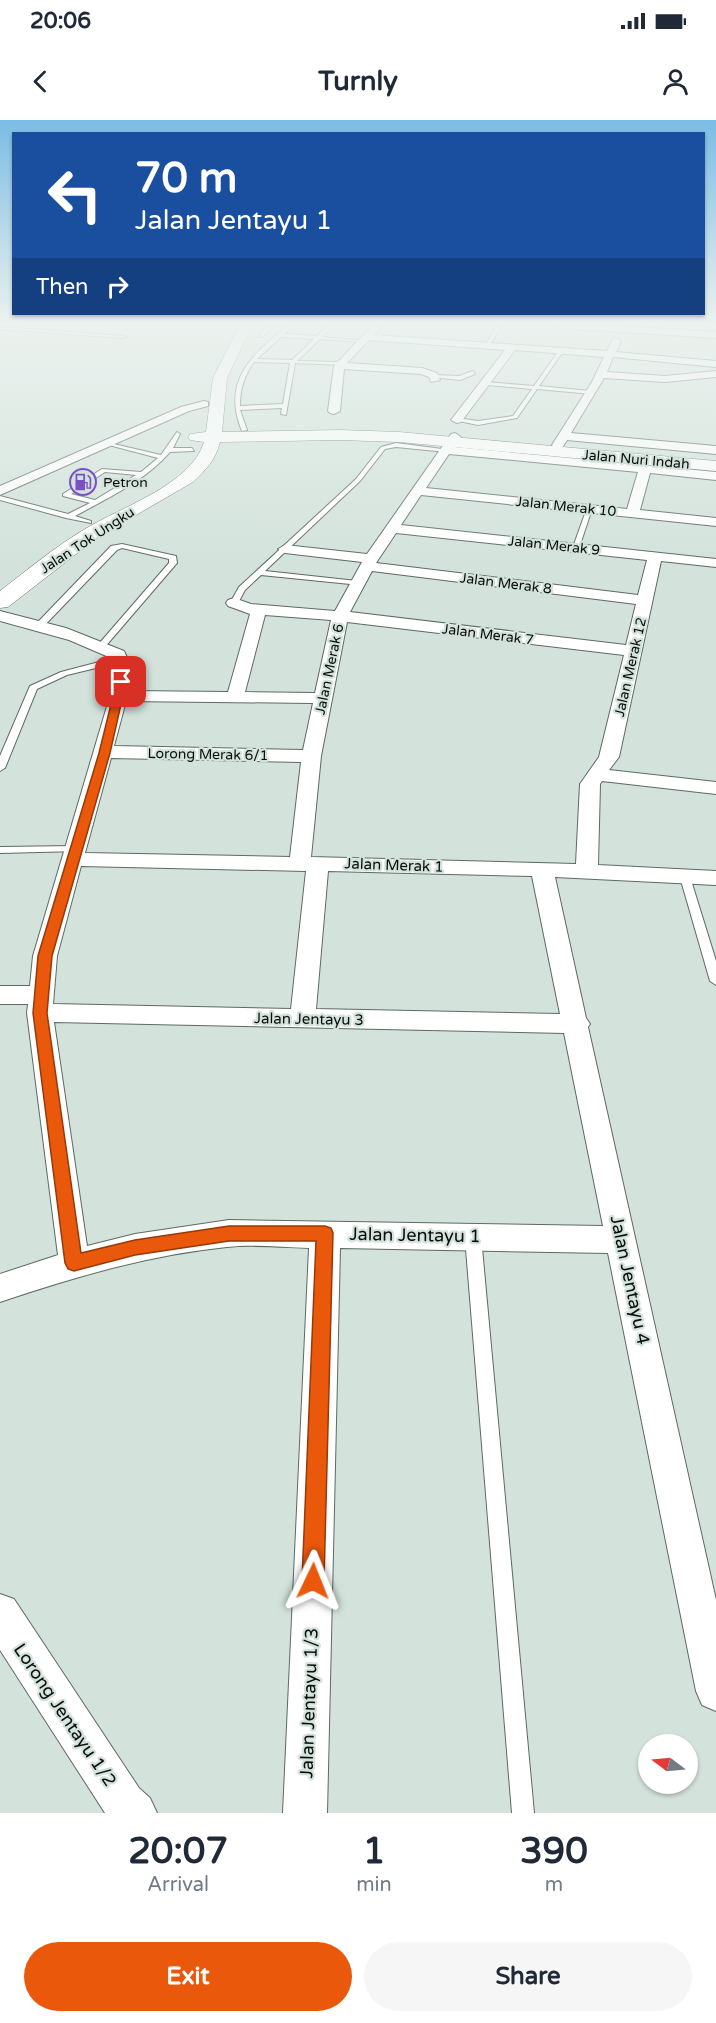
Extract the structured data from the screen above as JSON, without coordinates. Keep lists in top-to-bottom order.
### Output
{
  "streets": {
    "main road": ["Jalan Nuri Indah", "Jalan Tok Ungku"],
    "street": [
      "Jalan Merak 10",
      "Jalan Merak 9",
      "Jalan Merak 8",
      "Jalan Merak 7",
      "Jalan Merak 12",
      "Jalan Merak 6",
      "Lorong Merak 6/1",
      "Jalan Merak 1",
      "Jalan Jentayu 3",
      "Jalan Jentayu 1",
      "Jalan Jentayu 4",
      "Jalan Jentayu 1/3",
      "Lorong Jentayu 1/2"
    ]
  },
  "crossings": [
    ["Jalan Nuri Indah", "Jalan Tok Ungku"],
    ["Jalan Nuri Indah", "Jalan Merak 6"],
    ["Jalan Merak 10", "Jalan Merak 6"],
    ["Jalan Merak 9", "Jalan Merak 12"],
    ["Jalan Merak 9", "Jalan Merak 6"],
    ["Jalan Merak 8", "Jalan Merak 12"],
    ["Jalan Merak 8", "Jalan Merak 6"],
    ["Jalan Merak 7", "Jalan Merak 12"],
    ["Jalan Merak 7", "Jalan Merak 6"],
    ["Jalan Merak 12", "Jalan Merak 1"],
    ["Jalan Merak 6", "Lorong Merak 6/1"],
    ["Jalan Merak 6", "Jalan Merak 1"],
    ["Jalan Merak 6", "Jalan Jentayu 3"],
    ["Jalan Merak 1", "Jalan Jentayu 4"],
    ["Jalan Jentayu 3", "Jalan Jentayu 4"],
    ["Jalan Jentayu 1", "Jalan Jentayu 4"],
    ["Jalan Jentayu 1", "Jalan Jentayu 1/3"]
  ],
  "places": {
    "fuel station": ["Petron"]
  },
  "north": "left",
  "page": {
    "status": "20:06",
    "header": "Turnly",
    "turn": ["70 m", "Jalan Jentayu 1"],
    "then": "Then",
    "eta": [
      "20:07",
      "Arrival",
      "1",
      "min",
      "390",
      "m"
    ],
    "buttons": ["Exit", "Share"]
  }
}
